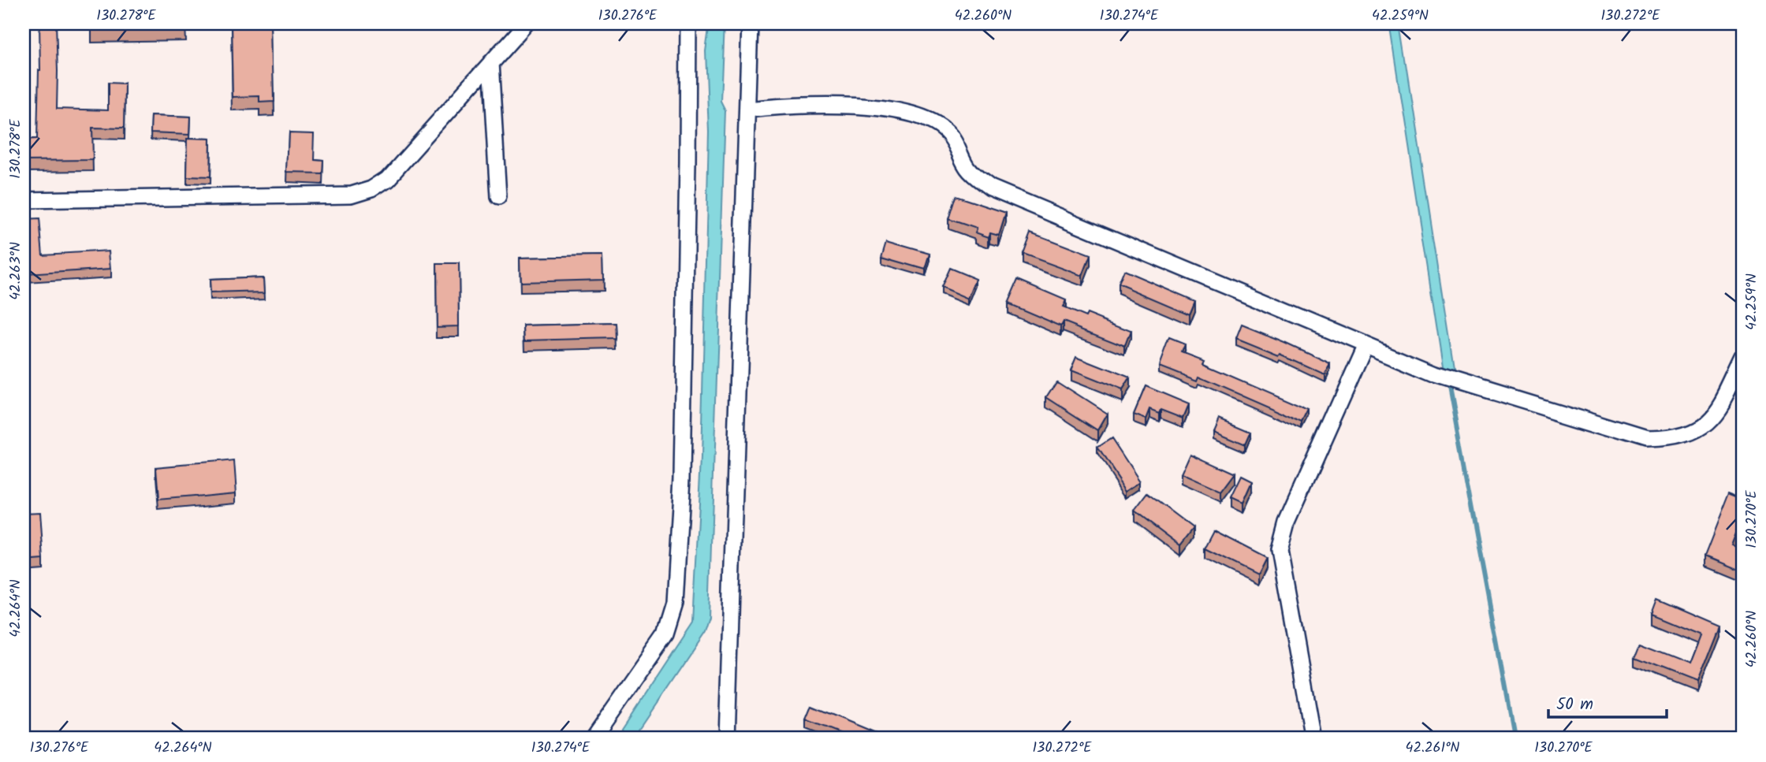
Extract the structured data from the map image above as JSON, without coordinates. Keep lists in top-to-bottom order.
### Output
{
  "scale_bar": "50 m",
  "coordinates": [
    "130.278°E",
    "130.276°E",
    "42.260°N",
    "130.274°E",
    "42.259°N",
    "130.272°E",
    "42.263°N",
    "130.270°E",
    "42.264°N",
    "42.261°N"
  ]
}
